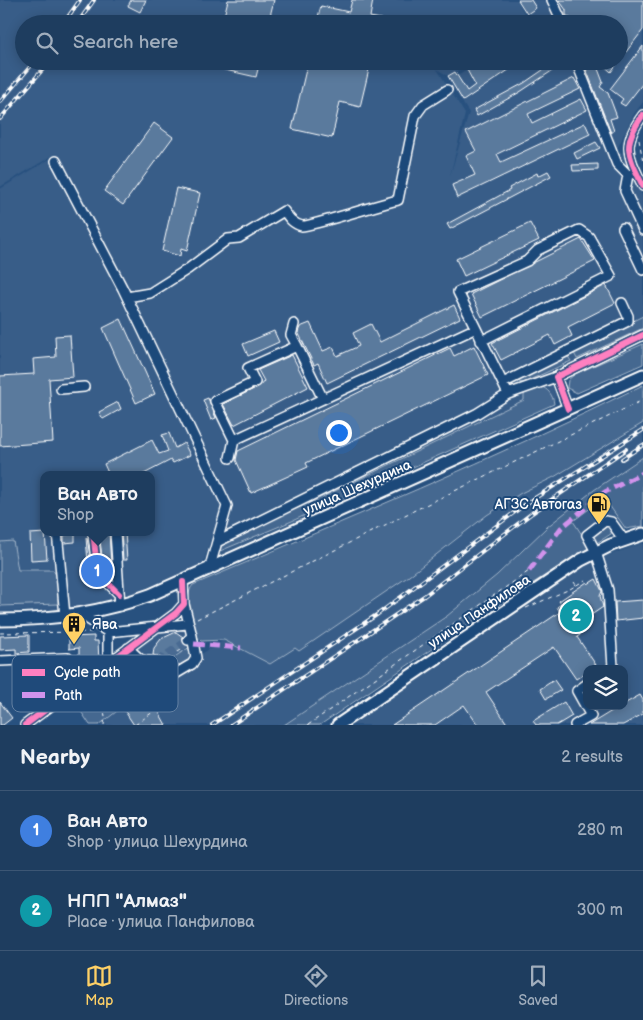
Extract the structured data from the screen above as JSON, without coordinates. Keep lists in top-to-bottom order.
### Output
{
  "streets": {
    "main road": ["улица Шехурдина", "улица Панфилова"]
  },
  "places": {
    "fuel station": ["АГЗС Автогаз"],
    "building": ["Ява"]
  },
  "legend": ["Cycle path", "Path"],
  "page": {
    "search": "Search here",
    "popup": ["Ван Авто", "Shop"],
    "pins": ["1", "2"],
    "heading": ["Nearby", "2 results"],
    "list": [
      {
        "mark": "1",
        "name": "Ван Авто",
        "note": "Shop · улица Шехурдина",
        "value": "280 m"
      },
      {
        "mark": "2",
        "name": "НПП \"Алмаз\"",
        "note": "Place · улица Панфилова",
        "value": "300 m"
      }
    ],
    "nav": ["Map", "Directions", "Saved"]
  }
}
